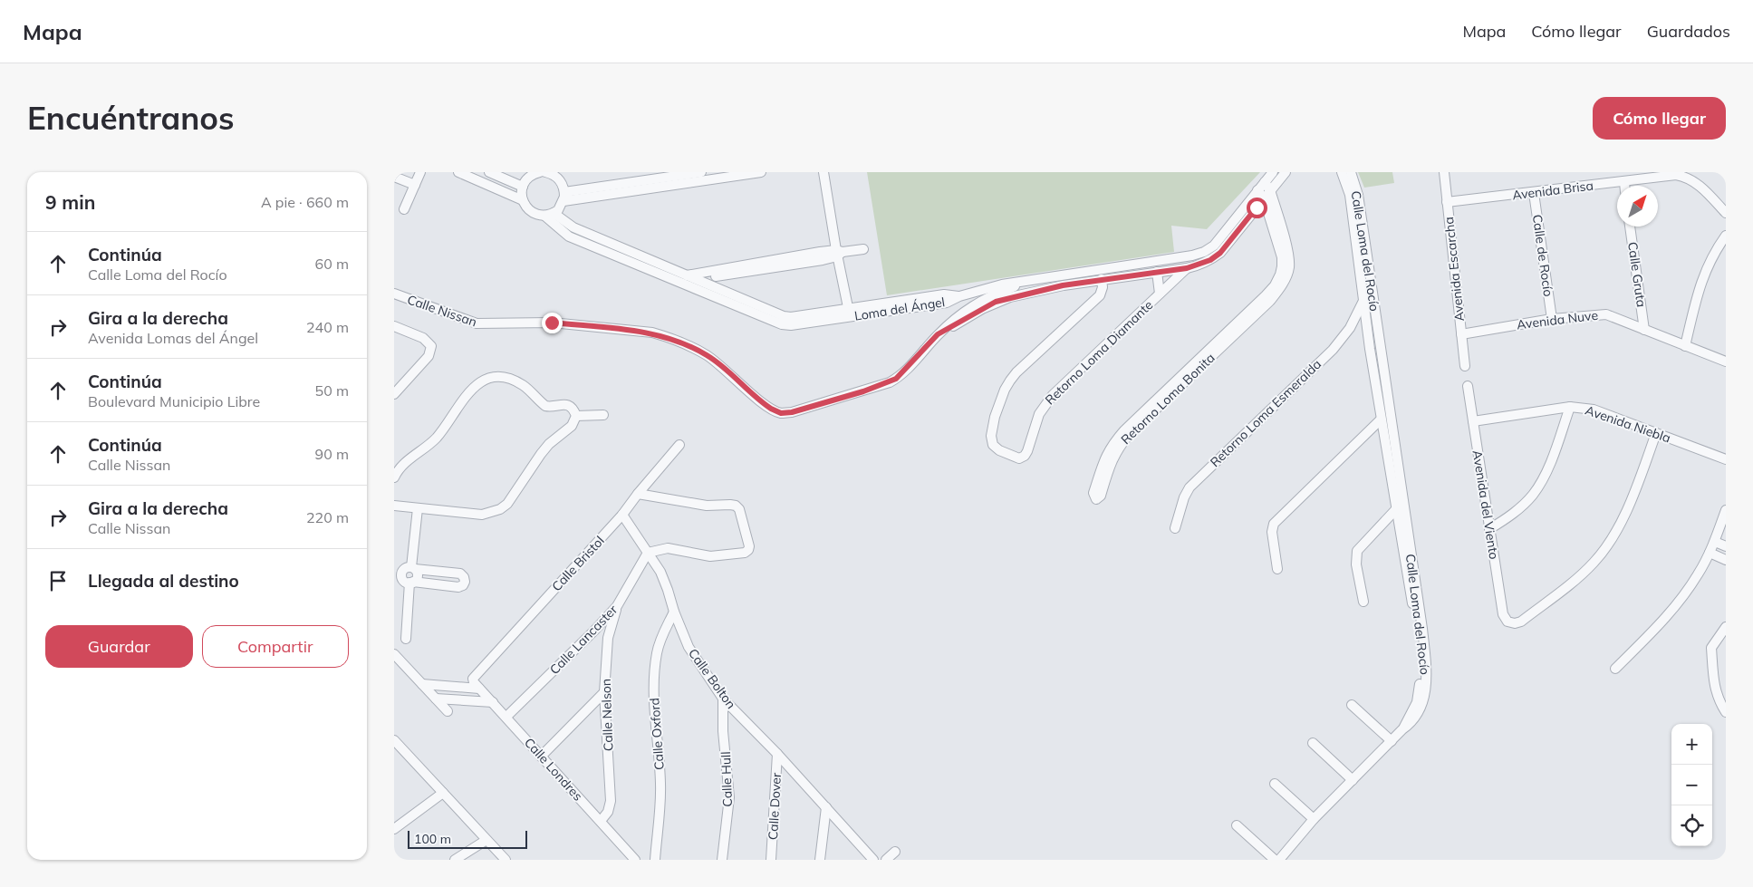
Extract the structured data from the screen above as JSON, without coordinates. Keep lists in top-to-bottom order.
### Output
{
  "streets": {
    "street": [
      "Avenida Brisa",
      "Calle Loma del Rocío",
      "Calle de Rocío",
      "Avenida Escarcha",
      "Calle Gruta",
      "Loma del Ángel",
      "Calle Nissan",
      "Avenida Nuve",
      "Retorno Loma Diamante",
      "Retorno Loma Bonita",
      "Retorno Loma Esmeralda",
      "Avenida Niebla",
      "Avenida del Viento",
      "Calle Bristol",
      "Calle Lancaster",
      "Calle Bolton",
      "Calle Nelson",
      "Calle Oxford",
      "Calle Londres",
      "Calle Hull",
      "Calle Dover"
    ]
  },
  "crossings": [
    ["Avenida Brisa", "Calle de Rocío"],
    ["Avenida Brisa", "Avenida Escarcha"],
    ["Calle Loma del Rocío", "Retorno Loma Esmeralda"],
    ["Calle de Rocío", "Avenida Nuve"],
    ["Avenida Escarcha", "Avenida Nuve"],
    ["Calle Gruta", "Avenida Nuve"],
    ["Avenida Niebla", "Avenida del Viento"],
    ["Calle Bristol", "Calle Bolton"],
    ["Calle Bristol", "Calle Londres"],
    ["Calle Lancaster", "Calle Bolton"],
    ["Calle Lancaster", "Calle Nelson"],
    ["Calle Lancaster", "Calle Londres"],
    ["Calle Bolton", "Calle Oxford"],
    ["Calle Bolton", "Calle Hull"],
    ["Calle Bolton", "Calle Dover"],
    ["Calle Nelson", "Calle Londres"]
  ],
  "scale_bar": "100 m",
  "north": "top right",
  "page": {
    "header": "Mapa",
    "nav": ["Mapa", "Cómo llegar", "Guardados"],
    "buttons": [
      "Cómo llegar",
      ["Guardar", "Compartir"]
    ],
    "title": "Encuéntranos",
    "heading": ["9 min", "A pie · 660 m"],
    "list": [
      ["Continúa", "Calle Loma del Rocío", "60 m"],
      ["Gira a la derecha", "Avenida Lomas del Ángel", "240 m"],
      ["Continúa", "Boulevard Municipio Libre", "50 m"],
      ["Continúa", "Calle Nissan", "90 m"],
      ["Gira a la derecha", "Calle Nissan", "220 m"],
      "Llegada al destino"
    ],
    "map_buttons": ["+", "−"],
    "scale": "100 m"
  }
}
